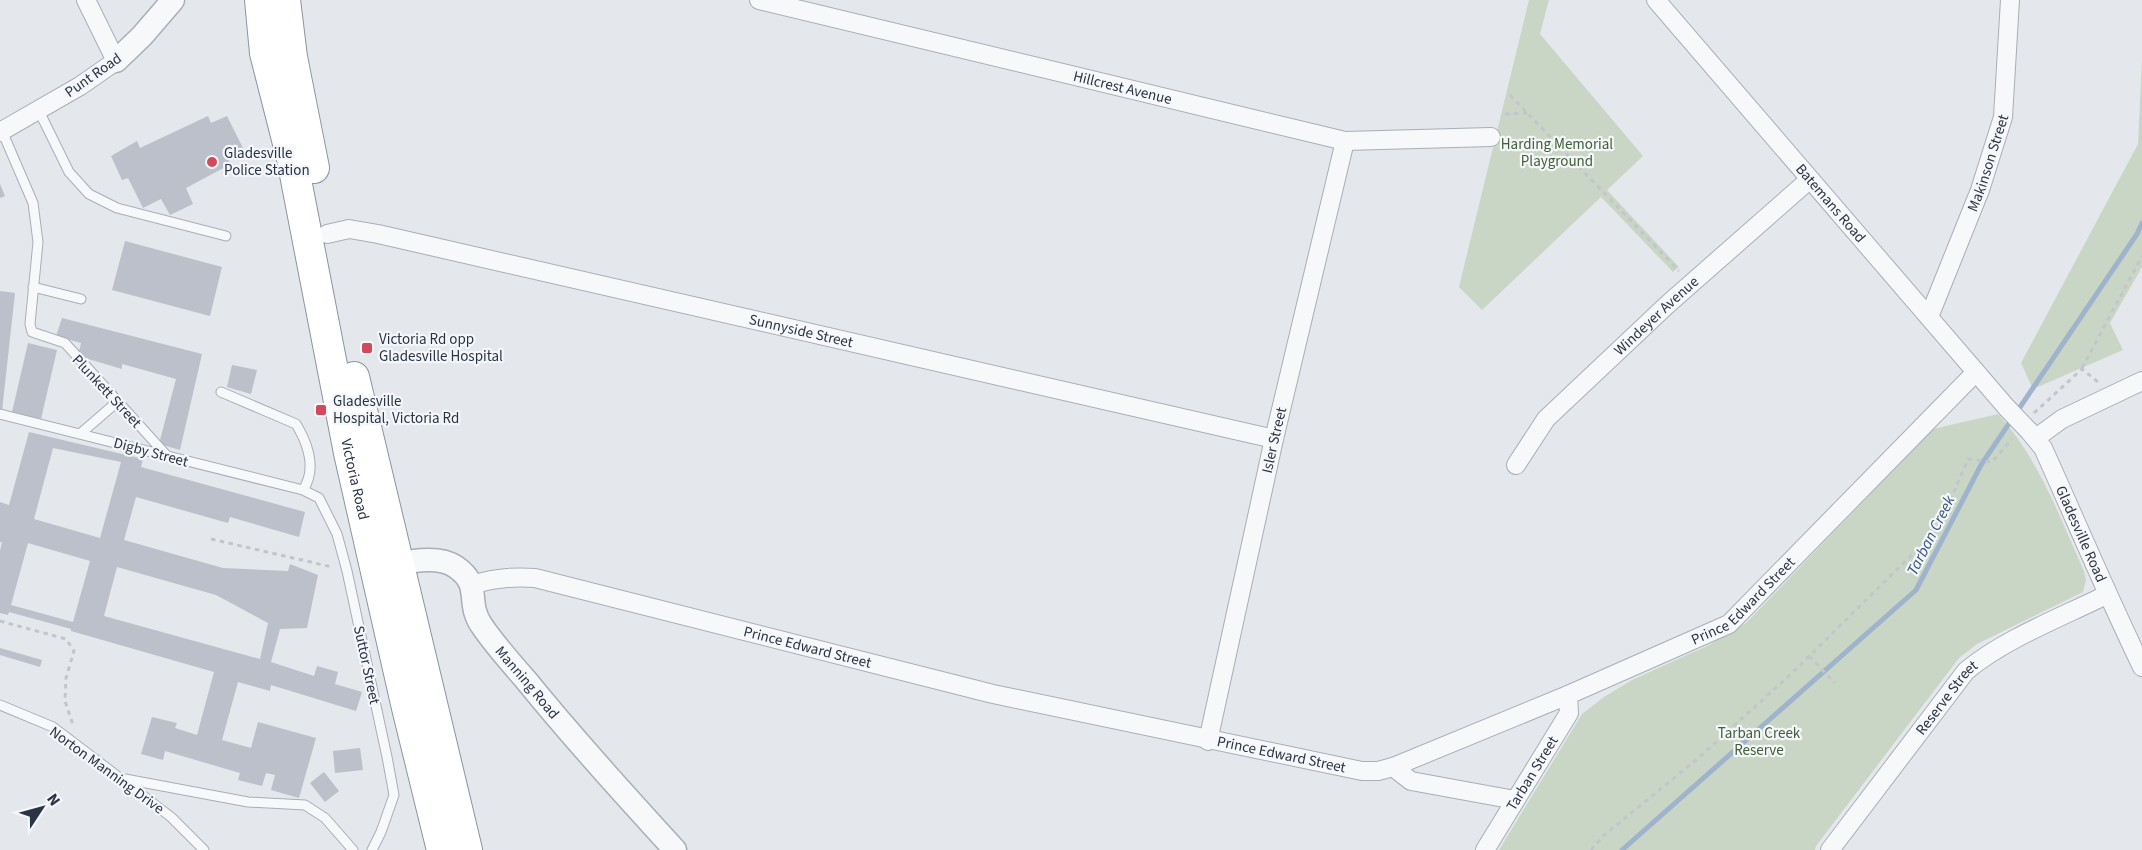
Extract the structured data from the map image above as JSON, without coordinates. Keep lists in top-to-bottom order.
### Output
{
  "streets": {
    "highway": ["Victoria Road"],
    "street": [
      "Punt Road",
      "Hillcrest Avenue",
      "Makinson Street",
      "Batemans Road",
      "Windeyer Avenue",
      "Sunnyside Street",
      "Isler Street",
      "Gladesville Road",
      "Prince Edward Street",
      "Manning Road",
      "Reserve Street",
      "Tarban Street"
    ],
    "lane": [
      "Plunkett Street",
      "Digby Street",
      "Suttor Street",
      "Norton Manning Drive"
    ]
  },
  "crossings": [
    ["Punt Road", "Plunkett Street"],
    ["Hillcrest Avenue", "Isler Street"],
    ["Makinson Street", "Batemans Road"],
    ["Batemans Road", "Windeyer Avenue"],
    ["Batemans Road", "Gladesville Road"],
    ["Batemans Road", "Prince Edward Street"],
    ["Sunnyside Street", "Isler Street"],
    ["Sunnyside Street", "Victoria Road"],
    ["Plunkett Street", "Digby Street"],
    ["Isler Street", "Prince Edward Street"],
    ["Digby Street", "Suttor Street"],
    ["Victoria Road", "Suttor Street"],
    ["Gladesville Road", "Reserve Street"],
    ["Prince Edward Street", "Manning Road"],
    ["Prince Edward Street", "Tarban Street"]
  ],
  "water": ["Tarban Creek"],
  "parks": ["Harding Memorial Playground", "Tarban Creek Reserve"],
  "places": {
    "other": ["Gladesville Police Station"],
    "transit": ["Victoria Rd opp Gladesville Hospital", "Gladesville Hospital, Victoria Rd"]
  },
  "north": "top right"
}
